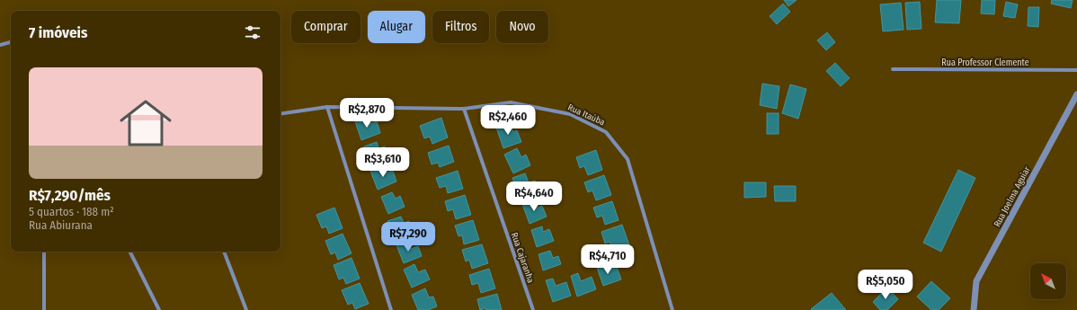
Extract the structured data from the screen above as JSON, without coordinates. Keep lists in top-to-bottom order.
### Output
{
  "streets": {
    "street": [
      "Rua Professor Clemente",
      "Rua Itaúba",
      "Rua Joelma Aguiar",
      "Rua Cajaranha"
    ]
  },
  "crossings": [
    ["Rua Itaúba", "Rua Cajaranha"]
  ],
  "north": "top left",
  "page": {
    "chip": [
      "Comprar",
      "Alugar",
      "Filtros",
      "Novo"
    ],
    "heading": "7 imóveis",
    "list": [
      {
        "name": "R$7,290/mês",
        "note": "5 quartos · 188 m² · Rua Abiurana"
      }
    ],
    "price": [
      "R$2,870",
      "R$2,460",
      "R$3,610",
      "R$4,640",
      "R$7,290",
      "R$4,710",
      "R$5,050"
    ]
  }
}
